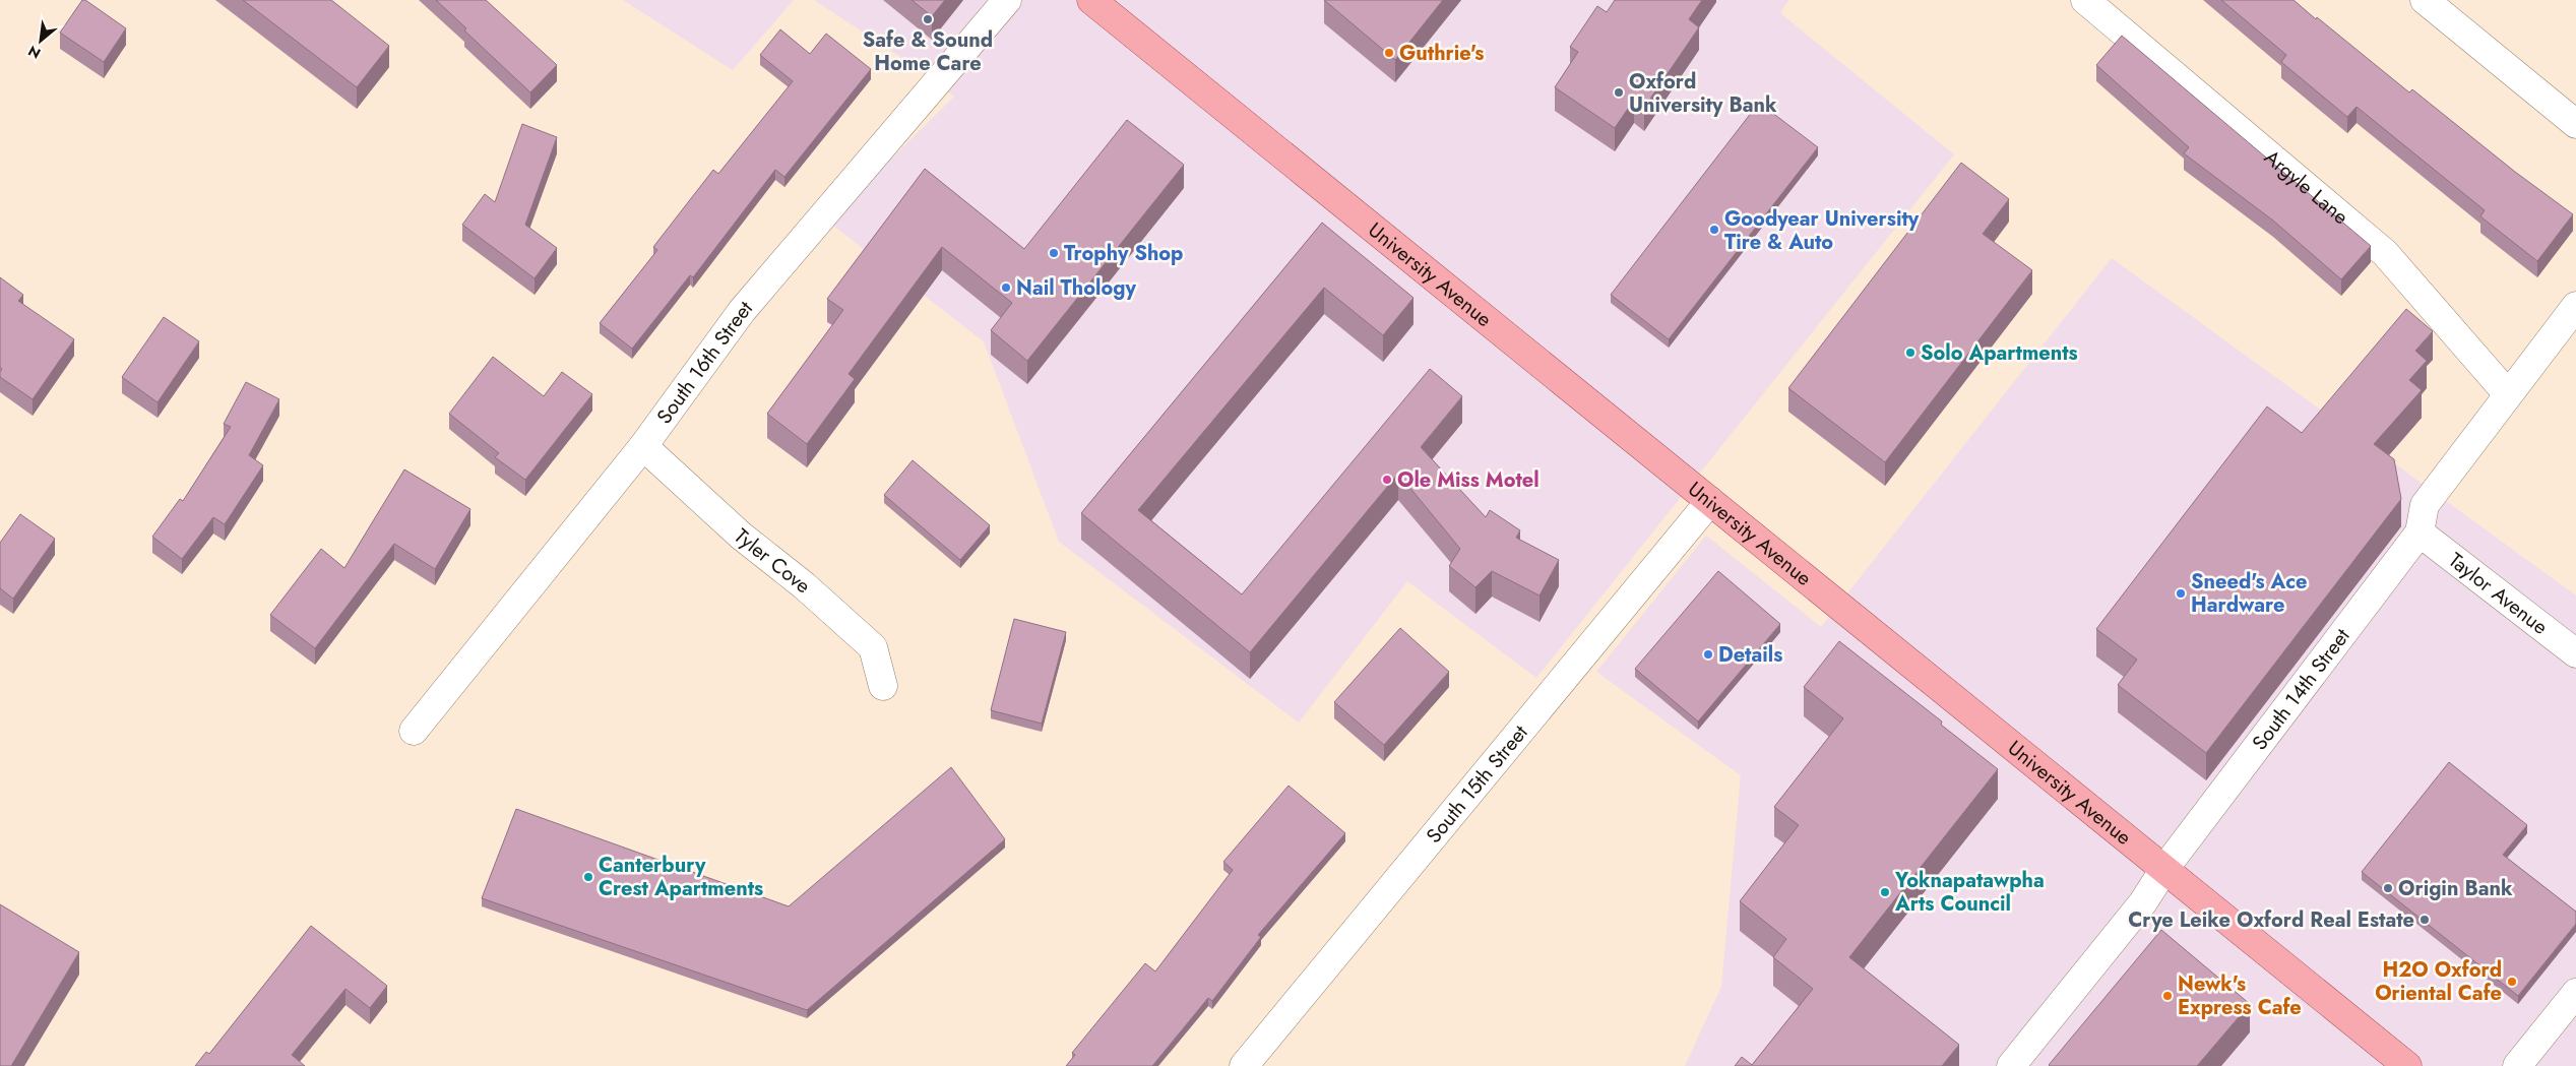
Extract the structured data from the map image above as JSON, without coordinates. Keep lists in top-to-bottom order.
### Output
{
  "streets": {
    "main road": ["University Avenue"],
    "street": [
      "Argyle Lane",
      "South 16th Street",
      "Tyler Cove",
      "Taylor Avenue",
      "South 14th Street",
      "South 15th Street"
    ]
  },
  "crossings": [
    ["Argyle Lane", "South 14th Street"],
    ["University Avenue", "South 14th Street"],
    ["University Avenue", "South 15th Street"],
    ["South 16th Street", "Tyler Cove"],
    ["Taylor Avenue", "South 14th Street"]
  ],
  "places": [
    "Safe & Sound Home Care",
    "Guthrie's",
    "Oxford University Bank",
    "Goodyear University Tire & Auto",
    "Trophy Shop",
    "Nail Thology",
    "Solo Apartments",
    "Ole Miss Motel",
    "Sneed's Ace Hardware",
    "Details",
    "Canterbury Crest Apartments",
    "Origin Bank",
    "Yoknapatawpha Arts Council",
    "Crye Leike Oxford Real Estate",
    "H2O Oxford Oriental Cafe",
    "Newk's Express Cafe"
  ],
  "north": "bottom left"
}
